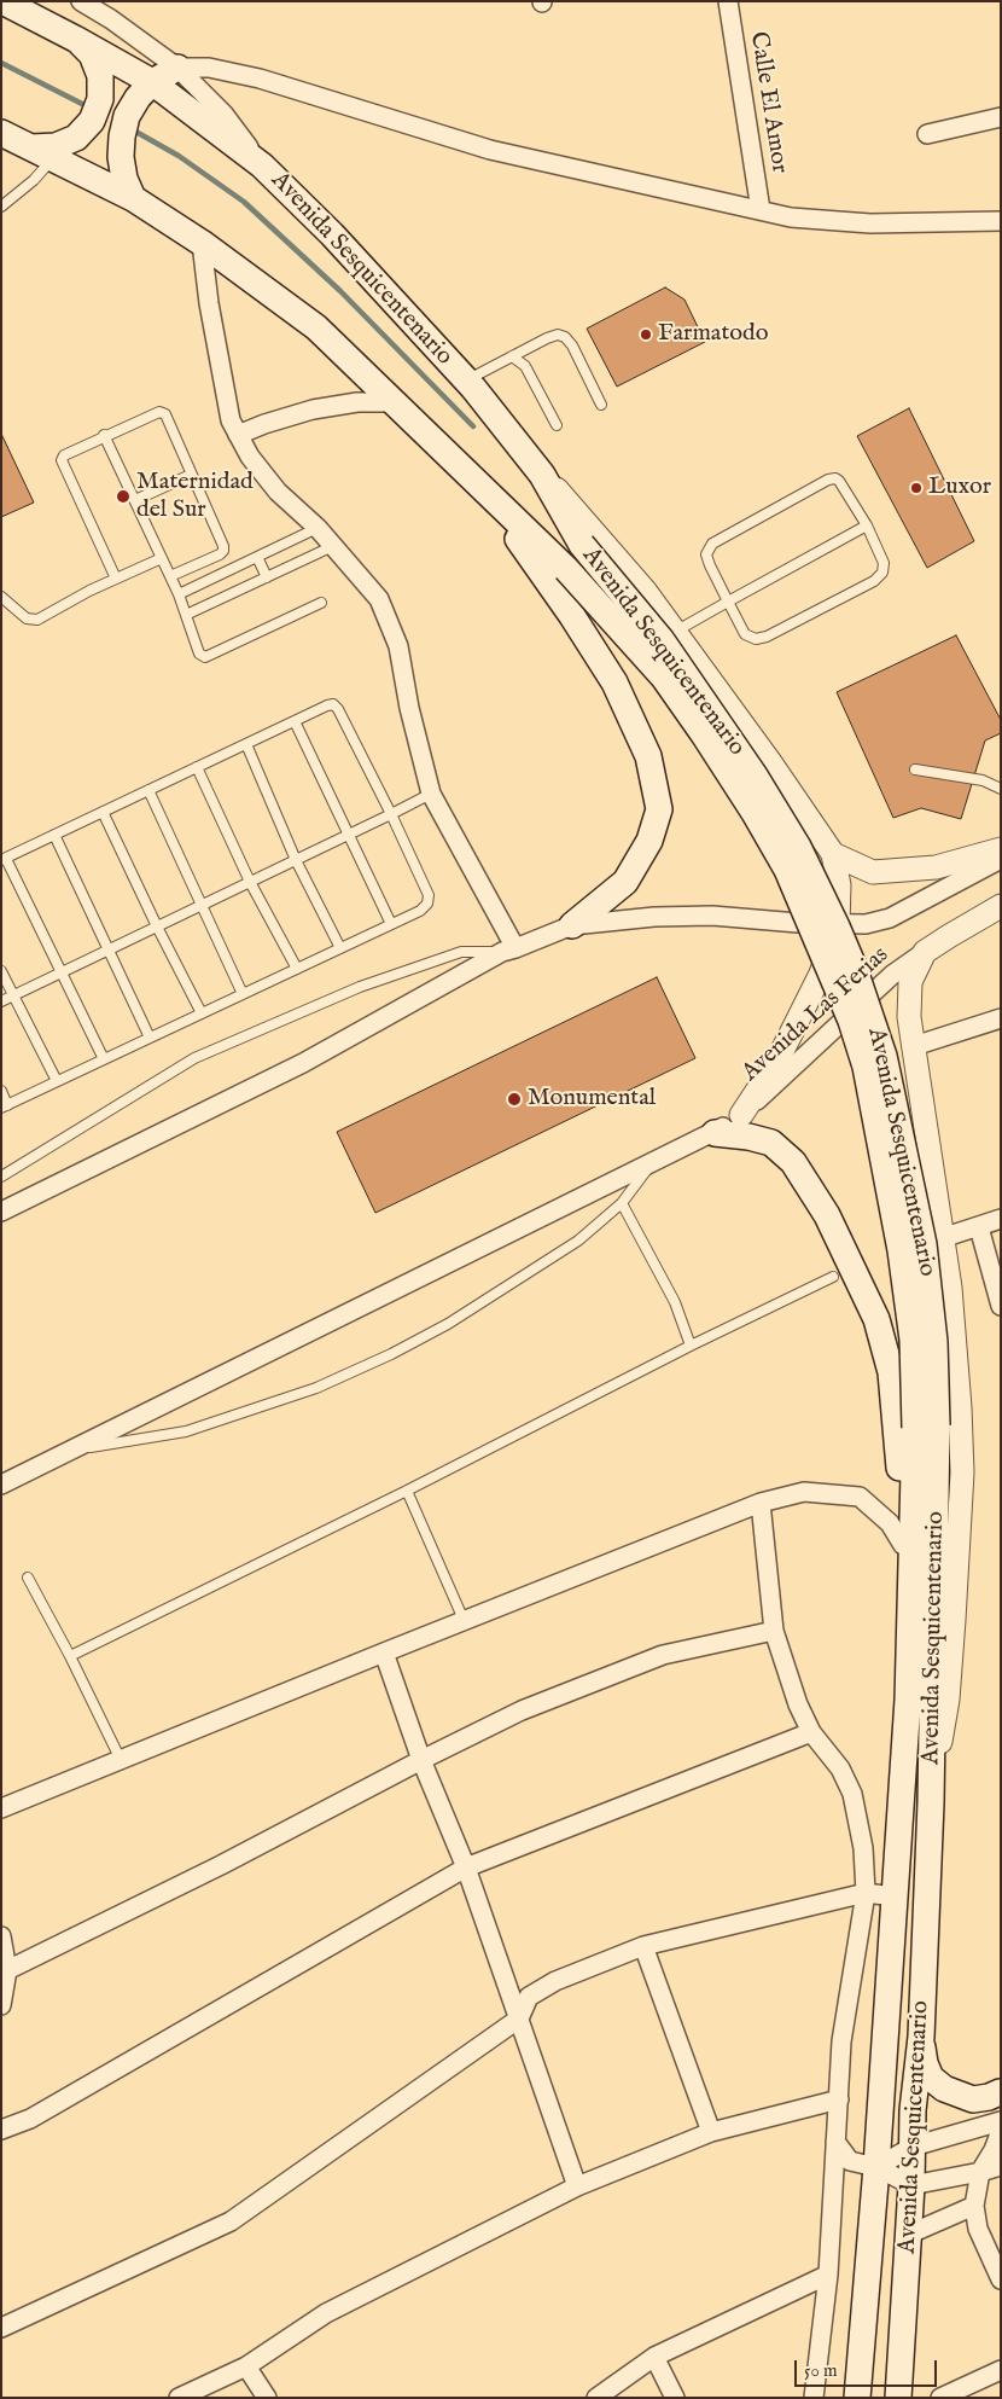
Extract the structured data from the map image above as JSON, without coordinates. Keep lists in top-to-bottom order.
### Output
{
  "streets": {
    "main road": ["Avenida Sesquicentenario"],
    "street": ["Calle El Amor", "Avenida Las Ferias"]
  },
  "places": [
    "Farmatodo",
    "Luxor",
    "Maternidad del Sur",
    "Monumental"
  ],
  "scale_bar": "50 m"
}
